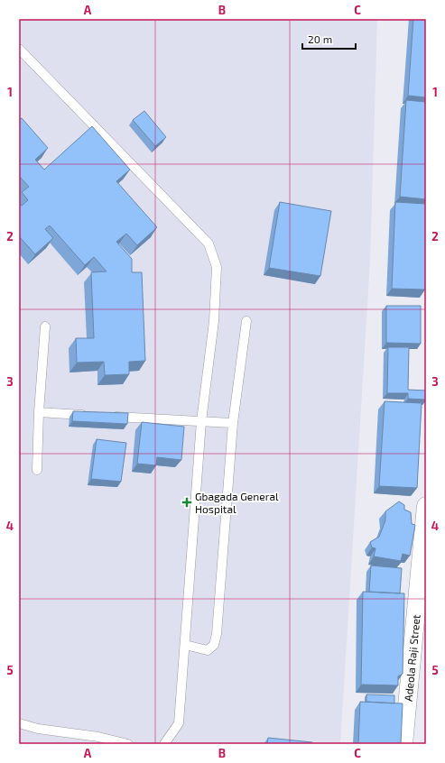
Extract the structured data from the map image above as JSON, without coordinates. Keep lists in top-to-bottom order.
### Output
{
  "streets": {
    "street": ["Adeola Raji Street"]
  },
  "places": {
    "health": ["Gbagada General Hospital"]
  },
  "scale_bar": "20 m",
  "grid": {
    "columns": ["A", "B", "C"],
    "rows": [
      "1",
      "2",
      "3",
      "4",
      "5"
    ]
  }
}
